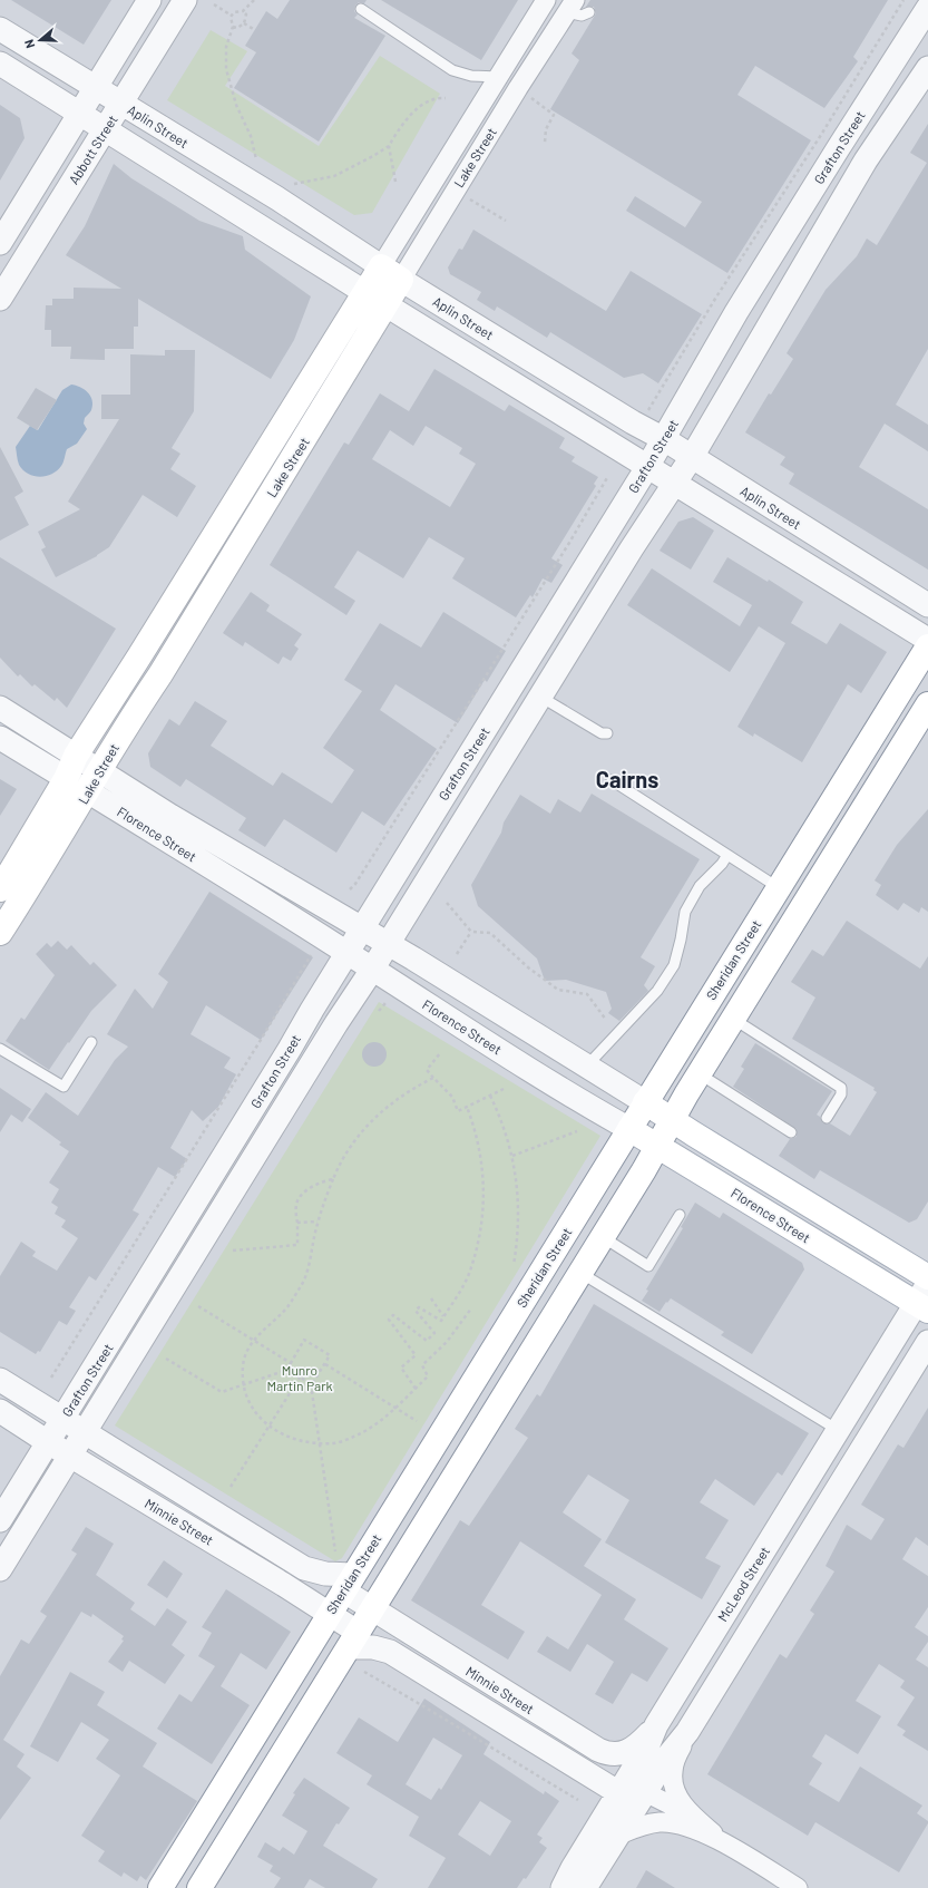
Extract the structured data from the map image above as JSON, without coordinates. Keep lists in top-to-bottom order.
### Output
{
  "streets": {
    "main road": [
      "Aplin Street",
      "Lake Street",
      "Florence Street",
      "Sheridan Street"
    ],
    "street": [
      "Grafton Street",
      "Abbott Street",
      "Minnie Street",
      "McLeod Street"
    ]
  },
  "crossings": [
    ["Aplin Street", "Grafton Street"],
    ["Aplin Street", "Abbott Street"],
    ["Aplin Street", "Lake Street"],
    ["Grafton Street", "Florence Street"],
    ["Grafton Street", "Minnie Street"],
    ["Lake Street", "Florence Street"],
    ["Florence Street", "Sheridan Street"],
    ["Florence Street", "McLeod Street"],
    ["Sheridan Street", "Minnie Street"],
    ["Minnie Street", "McLeod Street"]
  ],
  "districts": ["Cairns"],
  "parks": ["Munro Martin Park"],
  "north": "left"
}
